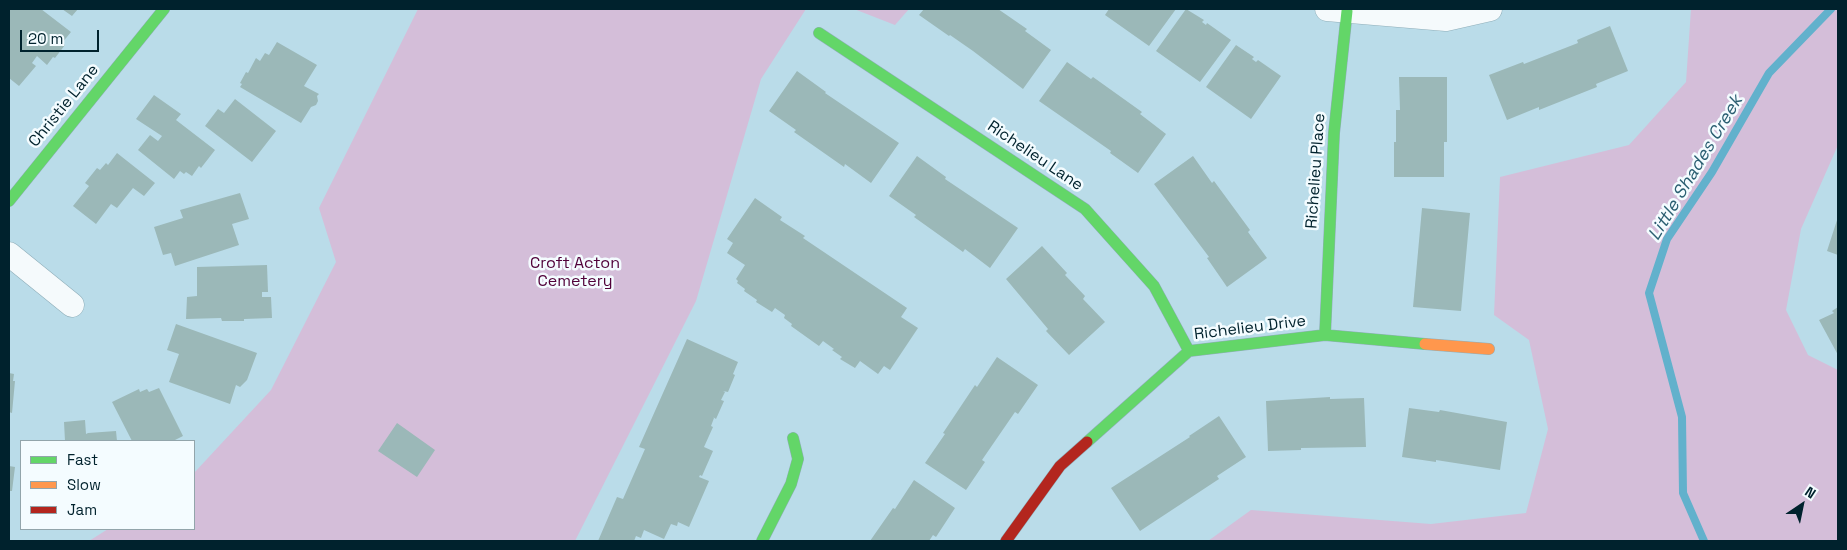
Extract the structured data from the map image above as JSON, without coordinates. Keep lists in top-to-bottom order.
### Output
{
  "streets": {
    "street": [
      "Christie Lane",
      "Richelieu Lane",
      "Richelieu Place",
      "Richelieu Drive"
    ]
  },
  "crossings": [
    ["Richelieu Lane", "Richelieu Drive"],
    ["Richelieu Place", "Richelieu Drive"]
  ],
  "water": ["Little Shades Creek"],
  "parks": ["Croft Acton Cemetery"],
  "legend": ["Fast", "Slow", "Jam"],
  "scale_bar": "20 m",
  "north": "top right"
}
